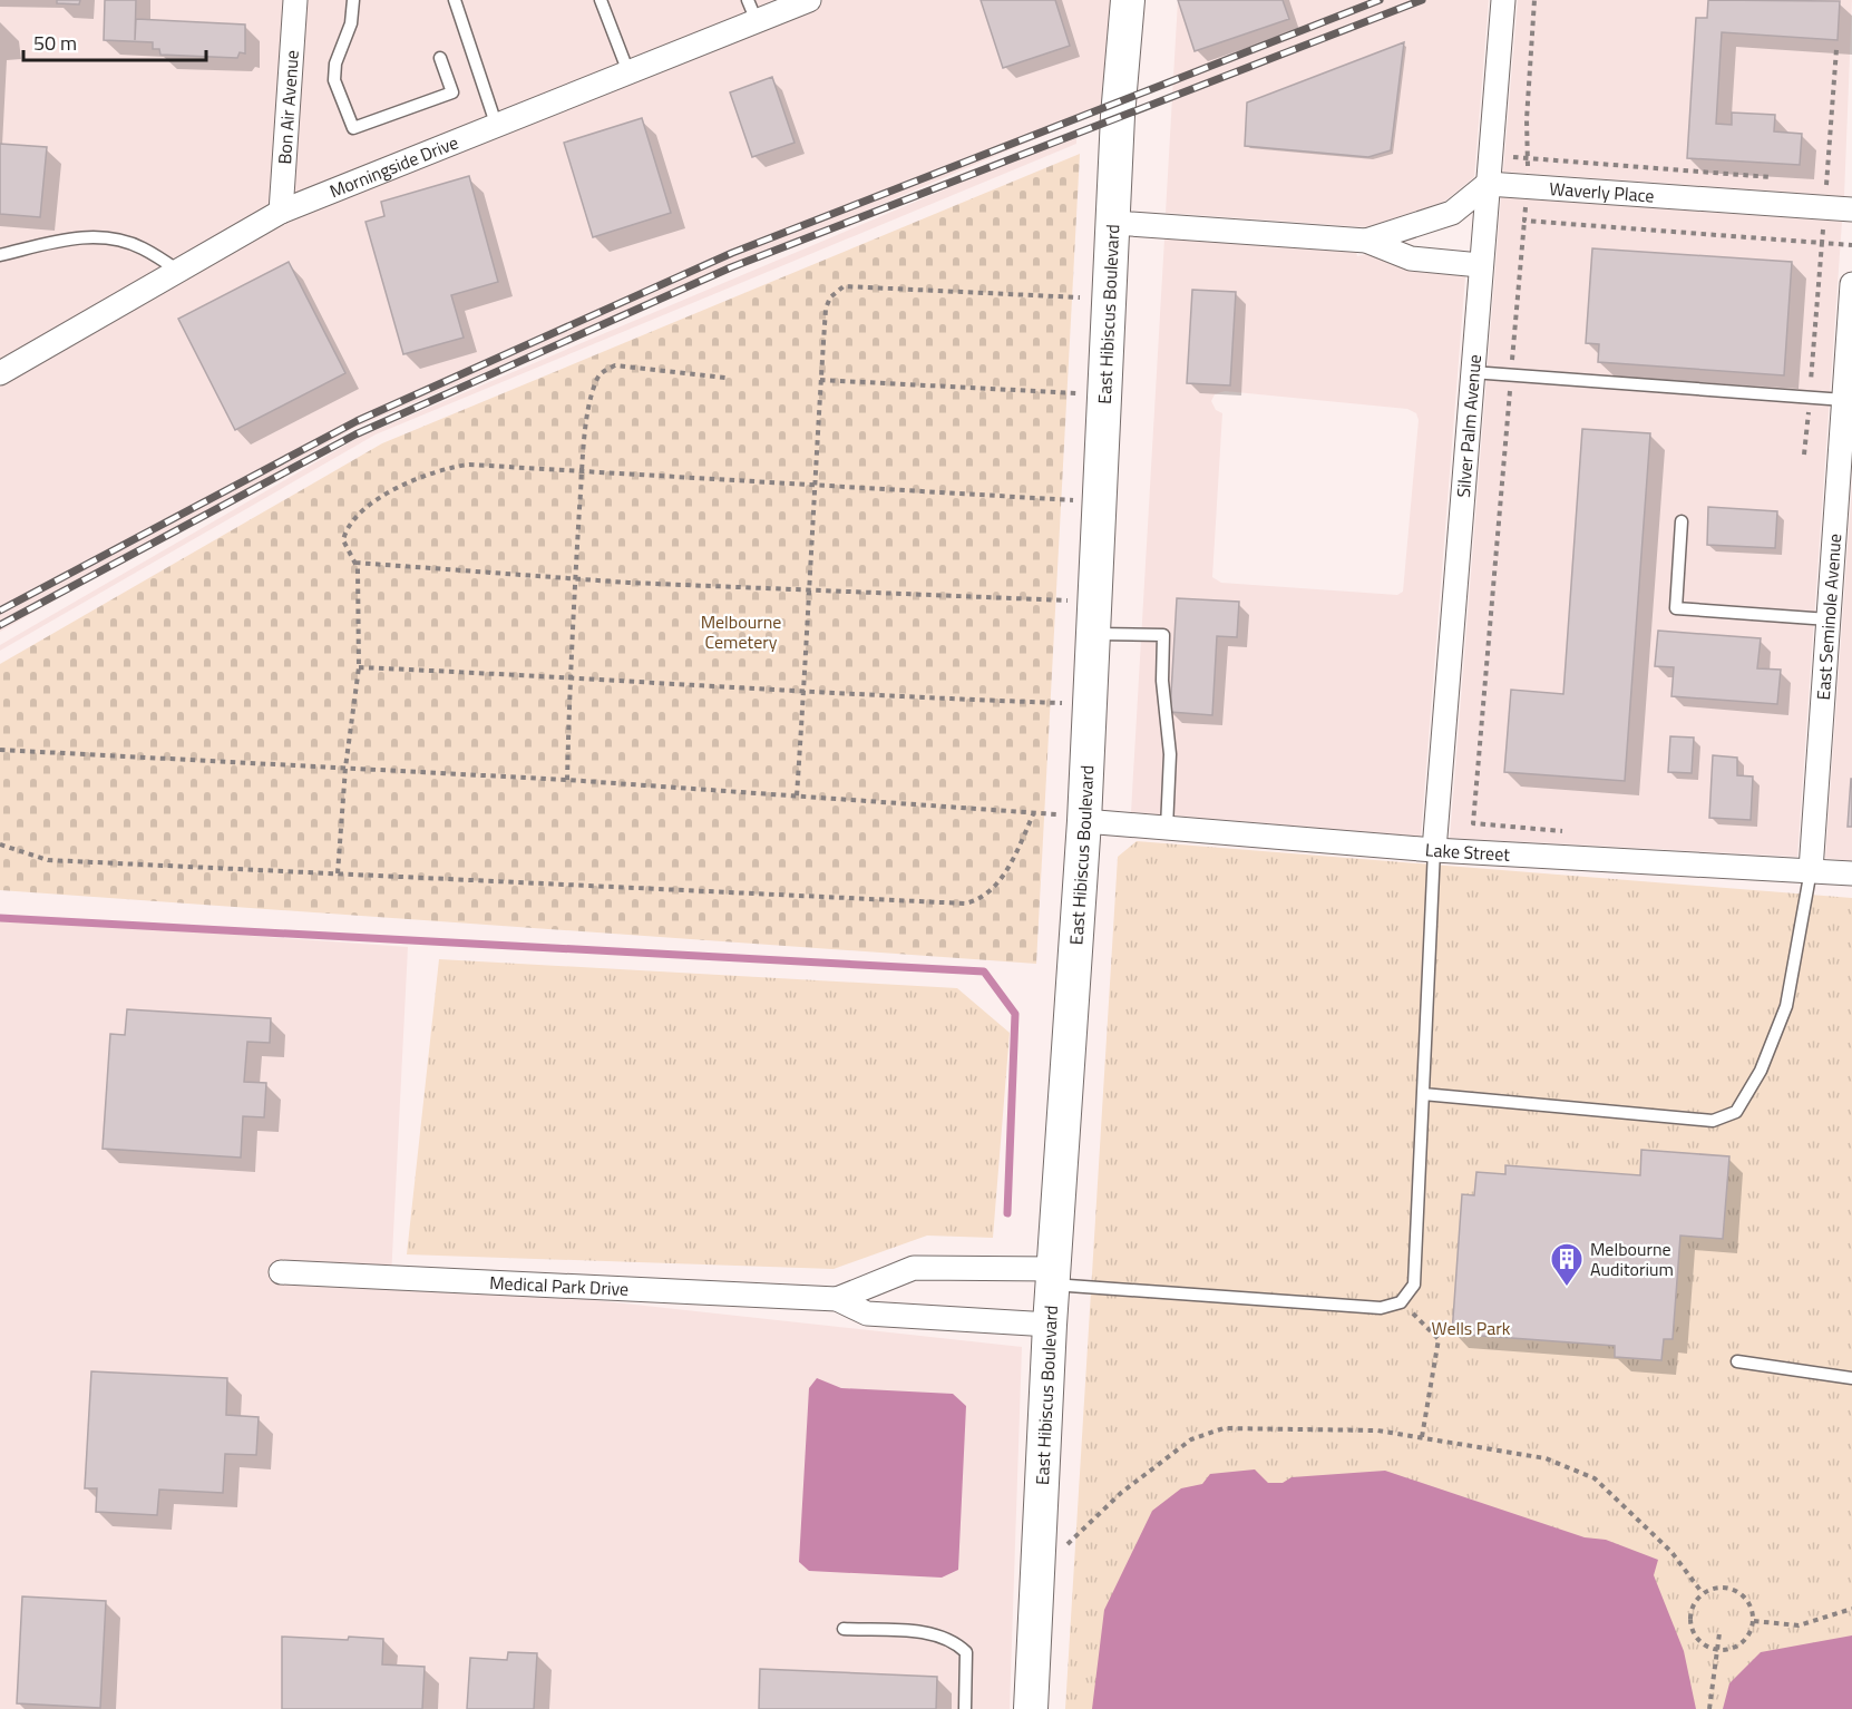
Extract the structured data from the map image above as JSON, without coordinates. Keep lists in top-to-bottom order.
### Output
{
  "streets": {
    "street": [
      "Bon Air Avenue",
      "Morningside Drive",
      "Waverly Place",
      "East Hibiscus Boulevard",
      "Silver Palm Avenue",
      "East Seminole Avenue",
      "Lake Street",
      "Medical Park Drive"
    ]
  },
  "crossings": [
    ["Bon Air Avenue", "Morningside Drive"],
    ["Waverly Place", "Silver Palm Avenue"],
    ["East Hibiscus Boulevard", "Lake Street"],
    ["East Hibiscus Boulevard", "Medical Park Drive"],
    ["Silver Palm Avenue", "Lake Street"],
    ["East Seminole Avenue", "Lake Street"]
  ],
  "parks": ["Melbourne Cemetery", "Wells Park"],
  "places": {
    "building": ["Melbourne Auditorium"]
  },
  "scale_bar": "50 m"
}
